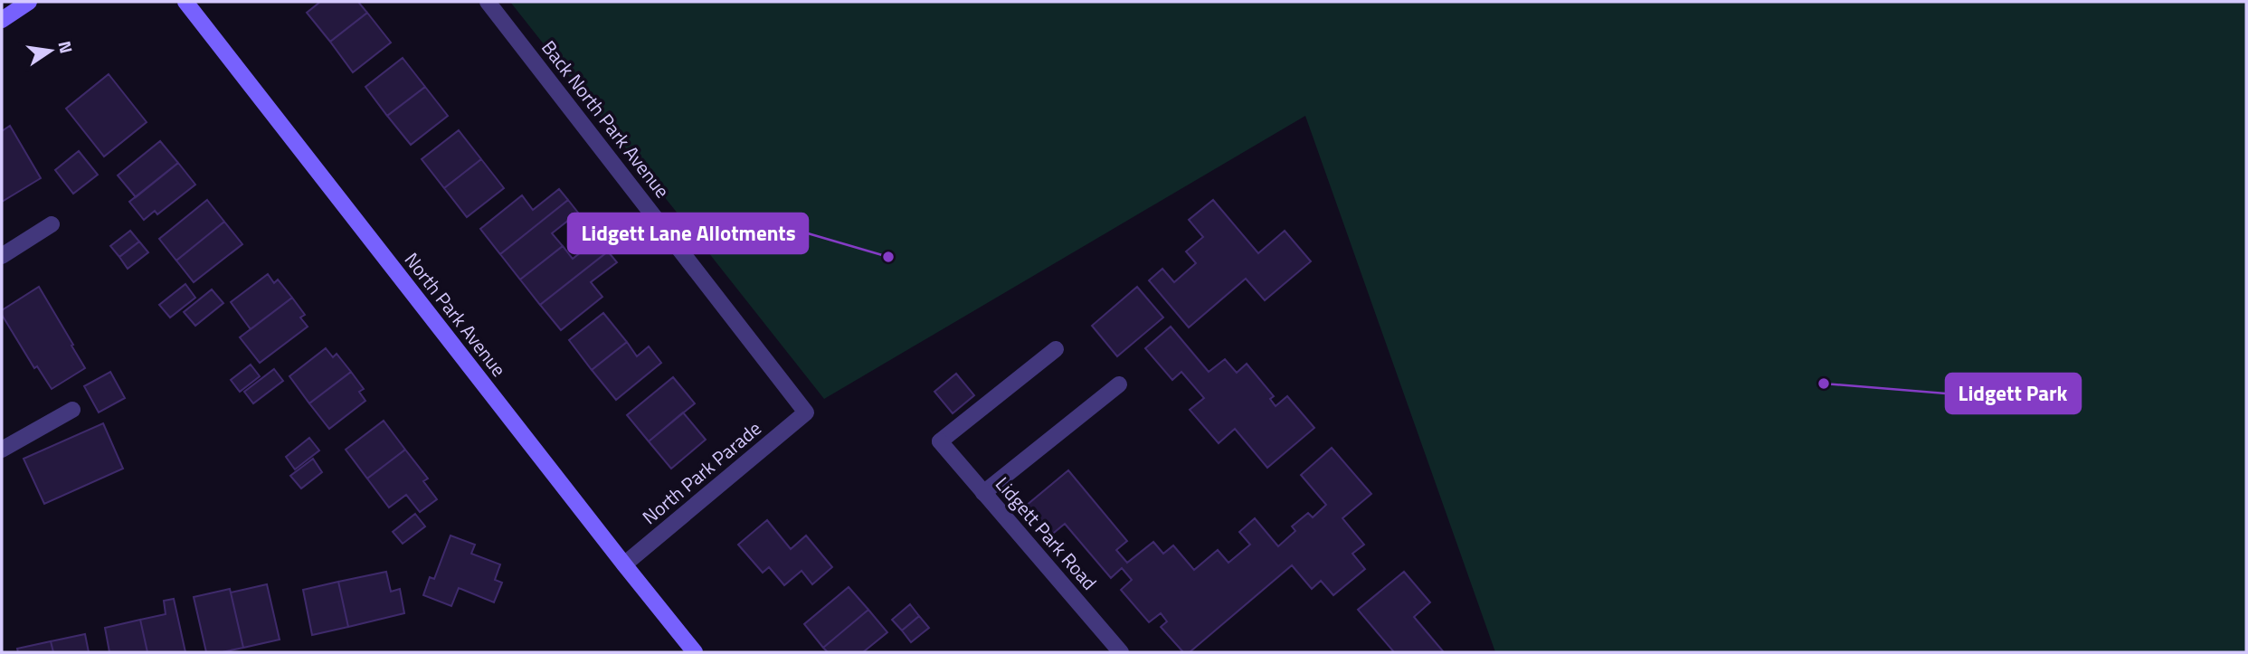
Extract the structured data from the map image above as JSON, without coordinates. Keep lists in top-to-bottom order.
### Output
{
  "streets": {
    "street": [
      "Back North Park Avenue",
      "North Park Avenue",
      "North Park Parade",
      "Lidgett Park Road"
    ]
  },
  "crossings": [
    ["Back North Park Avenue", "North Park Parade"],
    ["North Park Avenue", "North Park Parade"]
  ],
  "places": ["Lidgett Lane Allotments", "Lidgett Park"],
  "north": "right"
}
